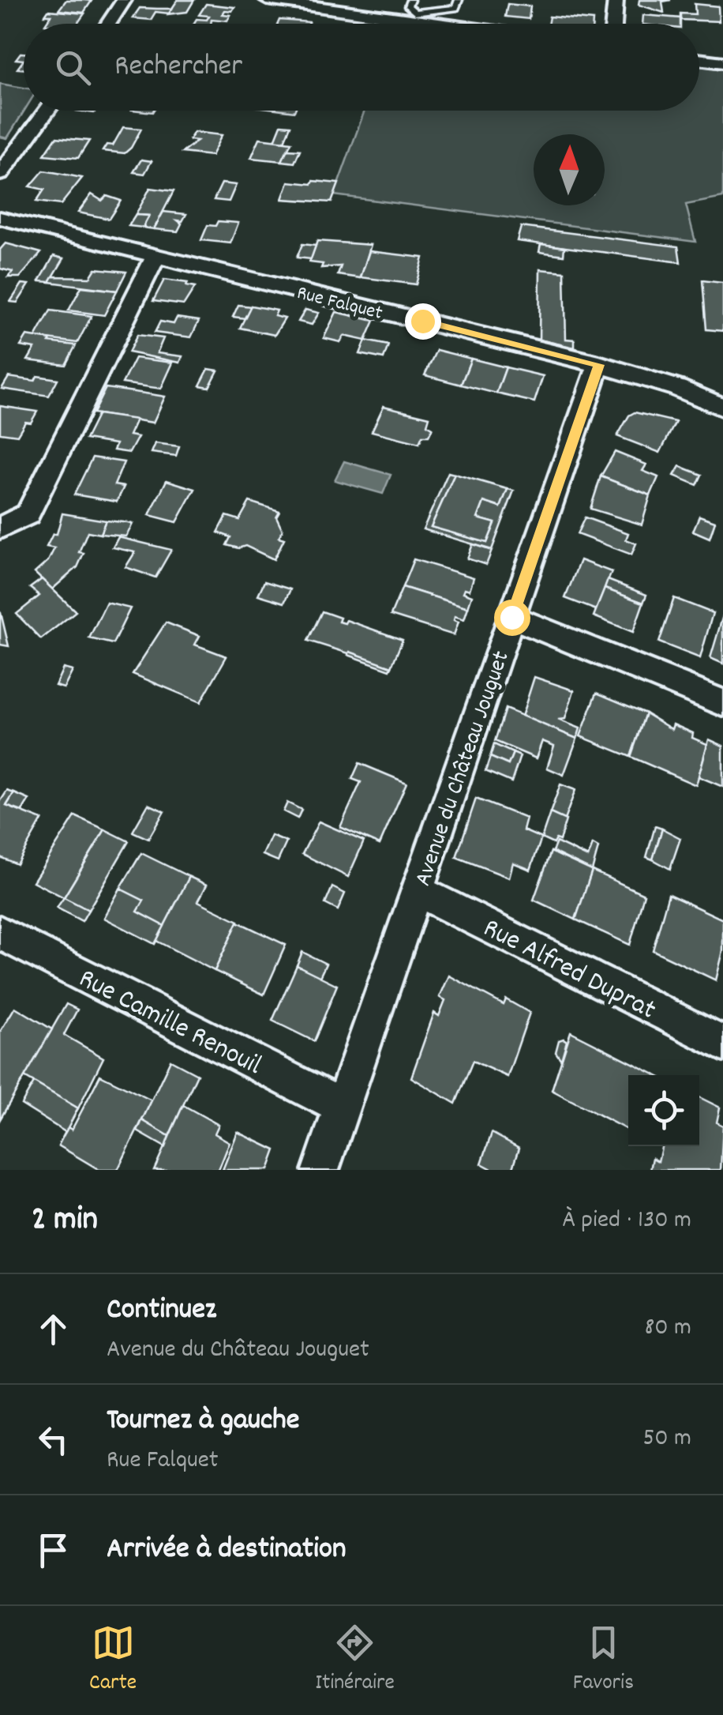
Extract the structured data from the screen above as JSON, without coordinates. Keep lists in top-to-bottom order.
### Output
{
  "streets": {
    "street": [
      "Rue Falquet",
      "Avenue du Château Jouguet",
      "Rue Alfred Duprat",
      "Rue Camille Renouil"
    ]
  },
  "crossings": [
    ["Rue Falquet", "Avenue du Château Jouguet"],
    ["Avenue du Château Jouguet", "Rue Alfred Duprat"],
    ["Avenue du Château Jouguet", "Rue Camille Renouil"]
  ],
  "north": "top",
  "page": {
    "search": "Rechercher",
    "heading": ["2 min", "À pied · 130 m"],
    "list": [
      ["Continuez", "Avenue du Château Jouguet", "80 m"],
      ["Tournez à gauche", "Rue Falquet", "50 m"],
      "Arrivée à destination"
    ],
    "nav": ["Carte", "Itinéraire", "Favoris"]
  }
}
